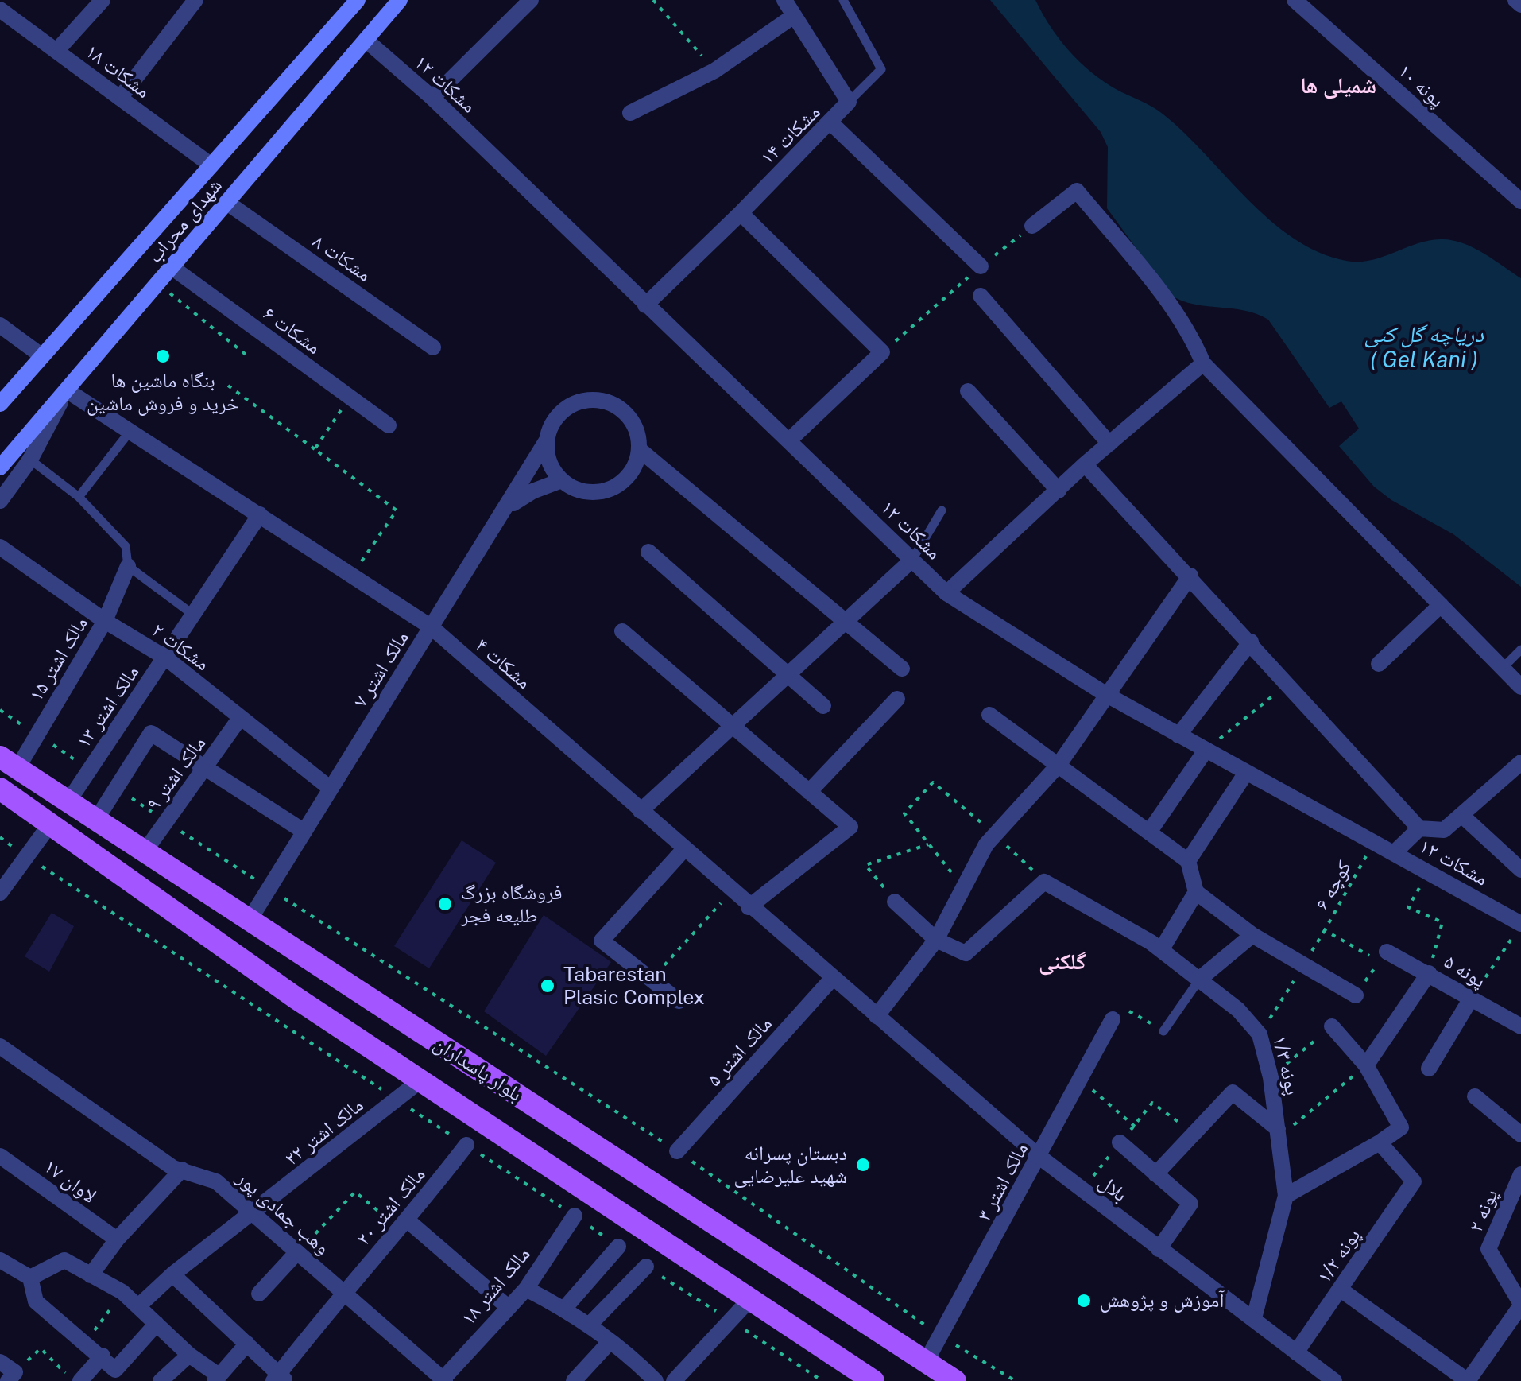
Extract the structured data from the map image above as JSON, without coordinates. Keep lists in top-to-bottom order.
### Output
{
  "streets": {
    "main road": ["شهدای محراب", "بلوار پاسداران"],
    "street": [
      "مشکات ۱۸",
      "مشکات ۱۲",
      "پونه ۱۰",
      "مشکات ۱۴",
      "مشکات ۸",
      "مشکات ۶",
      "مشکات ۲",
      "مالک اشتر ۱۵",
      "مشکات ۴",
      "مالک اشتر ۷",
      "مالک اشتر ۱۳",
      "مالک اشتر ۹",
      "پونه ۵",
      "مالک اشتر ۵",
      "پونه ۱/۳",
      "مالک اشتر ۲۲",
      "لاوان ۱۷",
      "مالک اشتر ۳",
      "بلال",
      "مالک اشتر ۲۰",
      "پونه ۲",
      "وهب جمادی پور",
      "پونه ۱/۲",
      "مالک اشتر ۱۸"
    ],
    "path": ["کوچه ۶"]
  },
  "crossings": [
    ["مشکات ۱۸", "شهدای محراب"],
    ["مشکات ۱۲", "مشکات ۱۴"],
    ["مشکات ۱۲", "شهدای محراب"],
    ["مشکات ۱۲", "کوچه ۶"],
    ["شهدای محراب", "مشکات ۸"],
    ["شهدای محراب", "مشکات ۶"],
    ["شهدای محراب", "مشکات ۲"],
    ["شهدای محراب", "مشکات ۴"],
    ["مشکات ۲", "مالک اشتر ۱۵"],
    ["مشکات ۲", "مالک اشتر ۷"],
    ["مشکات ۲", "مالک اشتر ۱۳"],
    ["مشکات ۲", "مالک اشتر ۹"],
    ["مالک اشتر ۱۵", "بلوار پاسداران"],
    ["مشکات ۴", "مالک اشتر ۷"],
    ["مشکات ۴", "مالک اشتر ۱۳"],
    ["مشکات ۴", "مالک اشتر ۵"],
    ["مشکات ۴", "بلال"],
    ["مالک اشتر ۷", "بلوار پاسداران"],
    ["مالک اشتر ۱۳", "بلوار پاسداران"],
    ["مالک اشتر ۹", "بلوار پاسداران"],
    ["کوچه ۶", "پونه ۵"],
    ["پونه ۱/۳", "بلال"],
    ["بلوار پاسداران", "مالک اشتر ۲۲"],
    ["بلوار پاسداران", "مالک اشتر ۳"],
    ["مالک اشتر ۲۲", "وهب جمادی پور"],
    ["مالک اشتر ۳", "بلال"],
    ["بلال", "پونه ۱/۲"],
    ["مالک اشتر ۲۰", "وهب جمادی پور"],
    ["وهب جمادی پور", "مالک اشتر ۱۸"]
  ],
  "districts": ["شمیلی ها", "گلکنی"],
  "water": ["دریاچه گل کنی ( Gel Kani )"],
  "places": [
    "بنگاه ماشین ها خرید و فروش ماشین",
    "فروشگاه بزرگ طلیعه فجر",
    "Tabarestan Plasic Complex",
    "دبستان پسرانه شهید علیرضایی",
    "آموزش و پژوهش"
  ]
}
